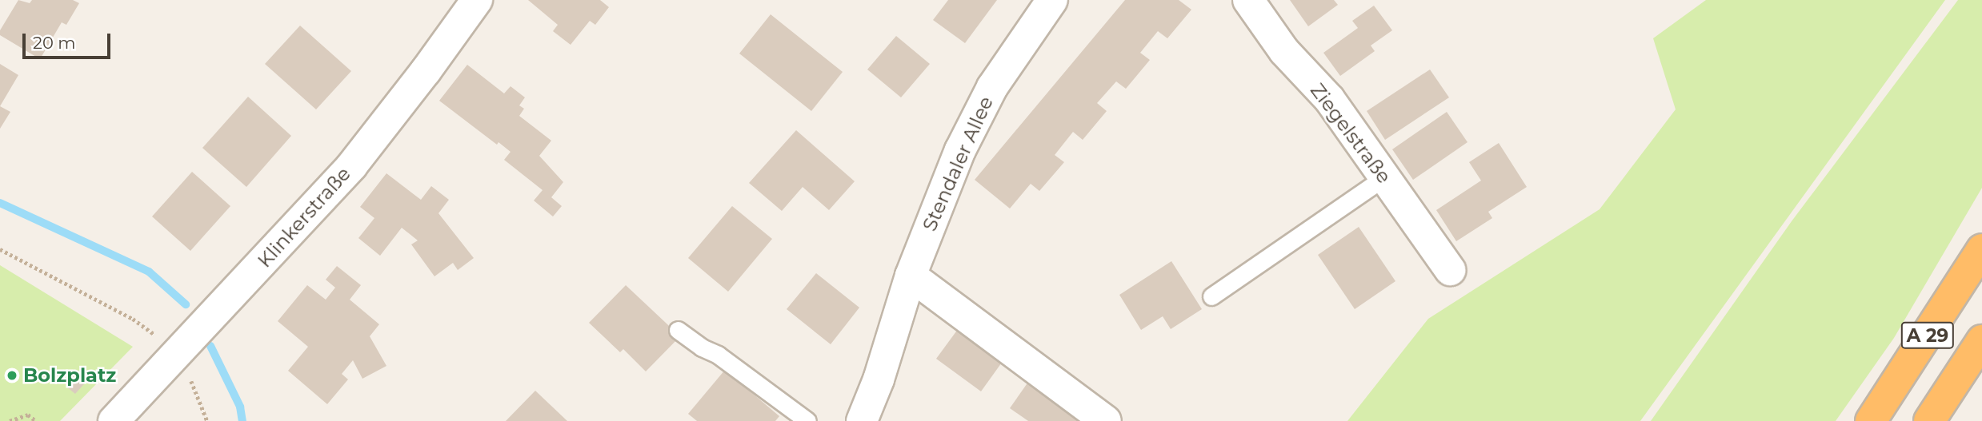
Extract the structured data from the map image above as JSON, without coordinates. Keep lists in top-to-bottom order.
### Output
{
  "streets": {
    "highway": ["A 29"],
    "street": ["Ziegelstraße", "Stendaler Allee", "Klinkerstraße"]
  },
  "places": ["Bolzplatz"],
  "scale_bar": "20 m"
}
